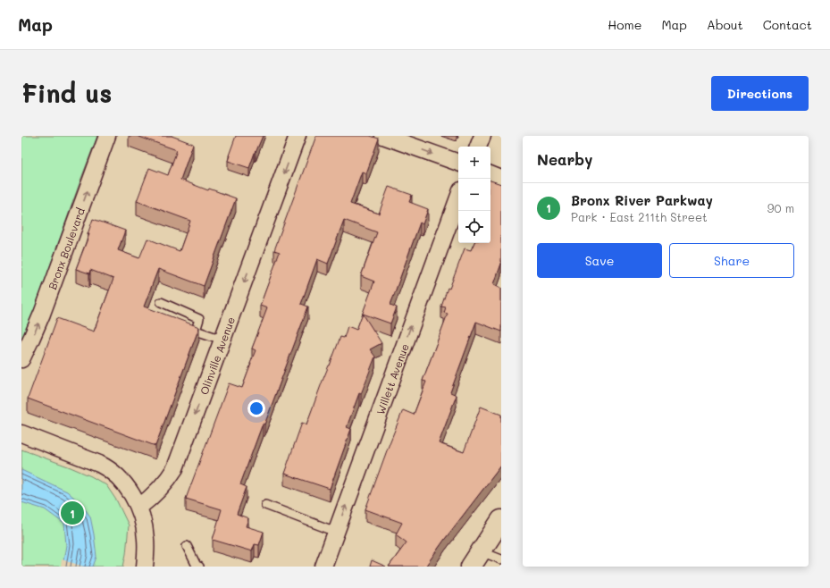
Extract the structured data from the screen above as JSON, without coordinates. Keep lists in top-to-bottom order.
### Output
{
  "streets": {
    "street": ["Bronx Boulevard", "Olinville Avenue", "Willett Avenue"]
  },
  "one_way": ["Bronx Boulevard", "Olinville Avenue", "Willett Avenue"],
  "page": {
    "header": "Map",
    "nav": [
      "Home",
      "Map",
      "About",
      "Contact"
    ],
    "buttons": [
      "Directions",
      ["Save", "Share"]
    ],
    "title": "Find us",
    "heading": "Nearby",
    "map_buttons": ["+", "−"],
    "list": [
      {
        "mark": "1",
        "name": "Bronx River Parkway",
        "note": "Park · East 211th Street",
        "value": "90 m"
      }
    ],
    "pins": "1"
  }
}
